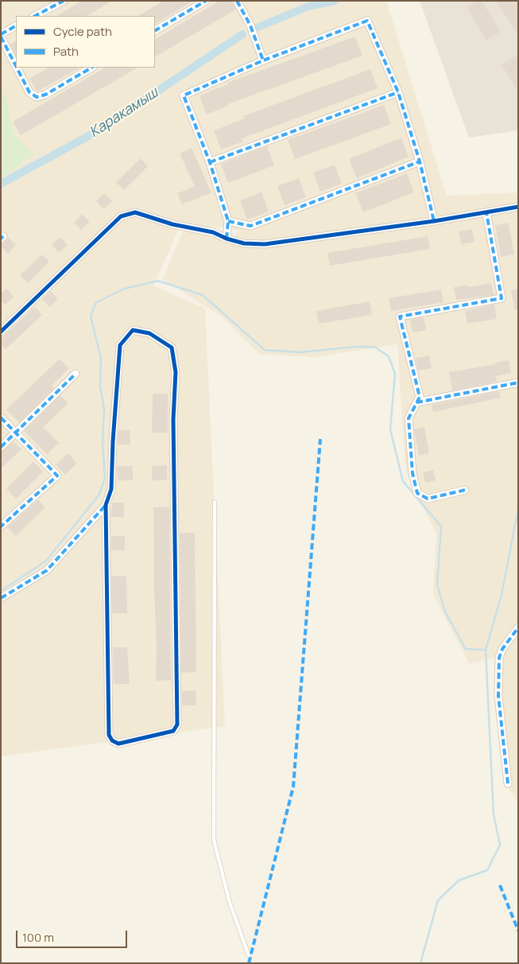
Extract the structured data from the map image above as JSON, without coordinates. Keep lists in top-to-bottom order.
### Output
{
  "water": ["Каракамыш"],
  "legend": ["Cycle path", "Path"],
  "scale_bar": "100 m"
}
